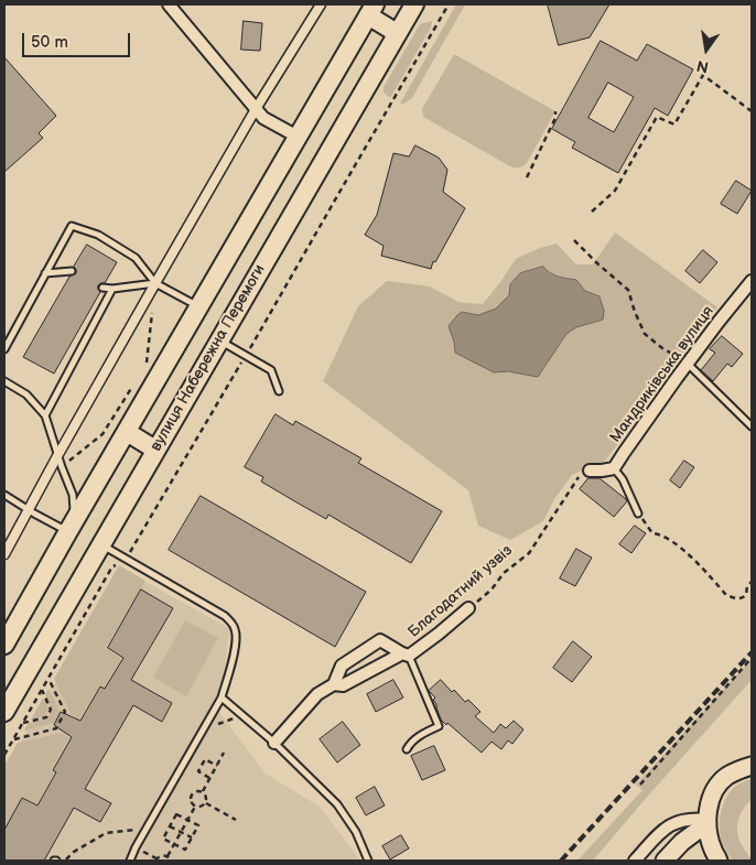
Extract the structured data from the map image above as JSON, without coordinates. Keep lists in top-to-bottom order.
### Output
{
  "streets": {
    "main road": ["вулиця Набережна Перемоги"],
    "street": ["Мандриківська вулиця", "Благодатний узвіз"]
  },
  "scale_bar": "50 m",
  "north": "bottom"
}
